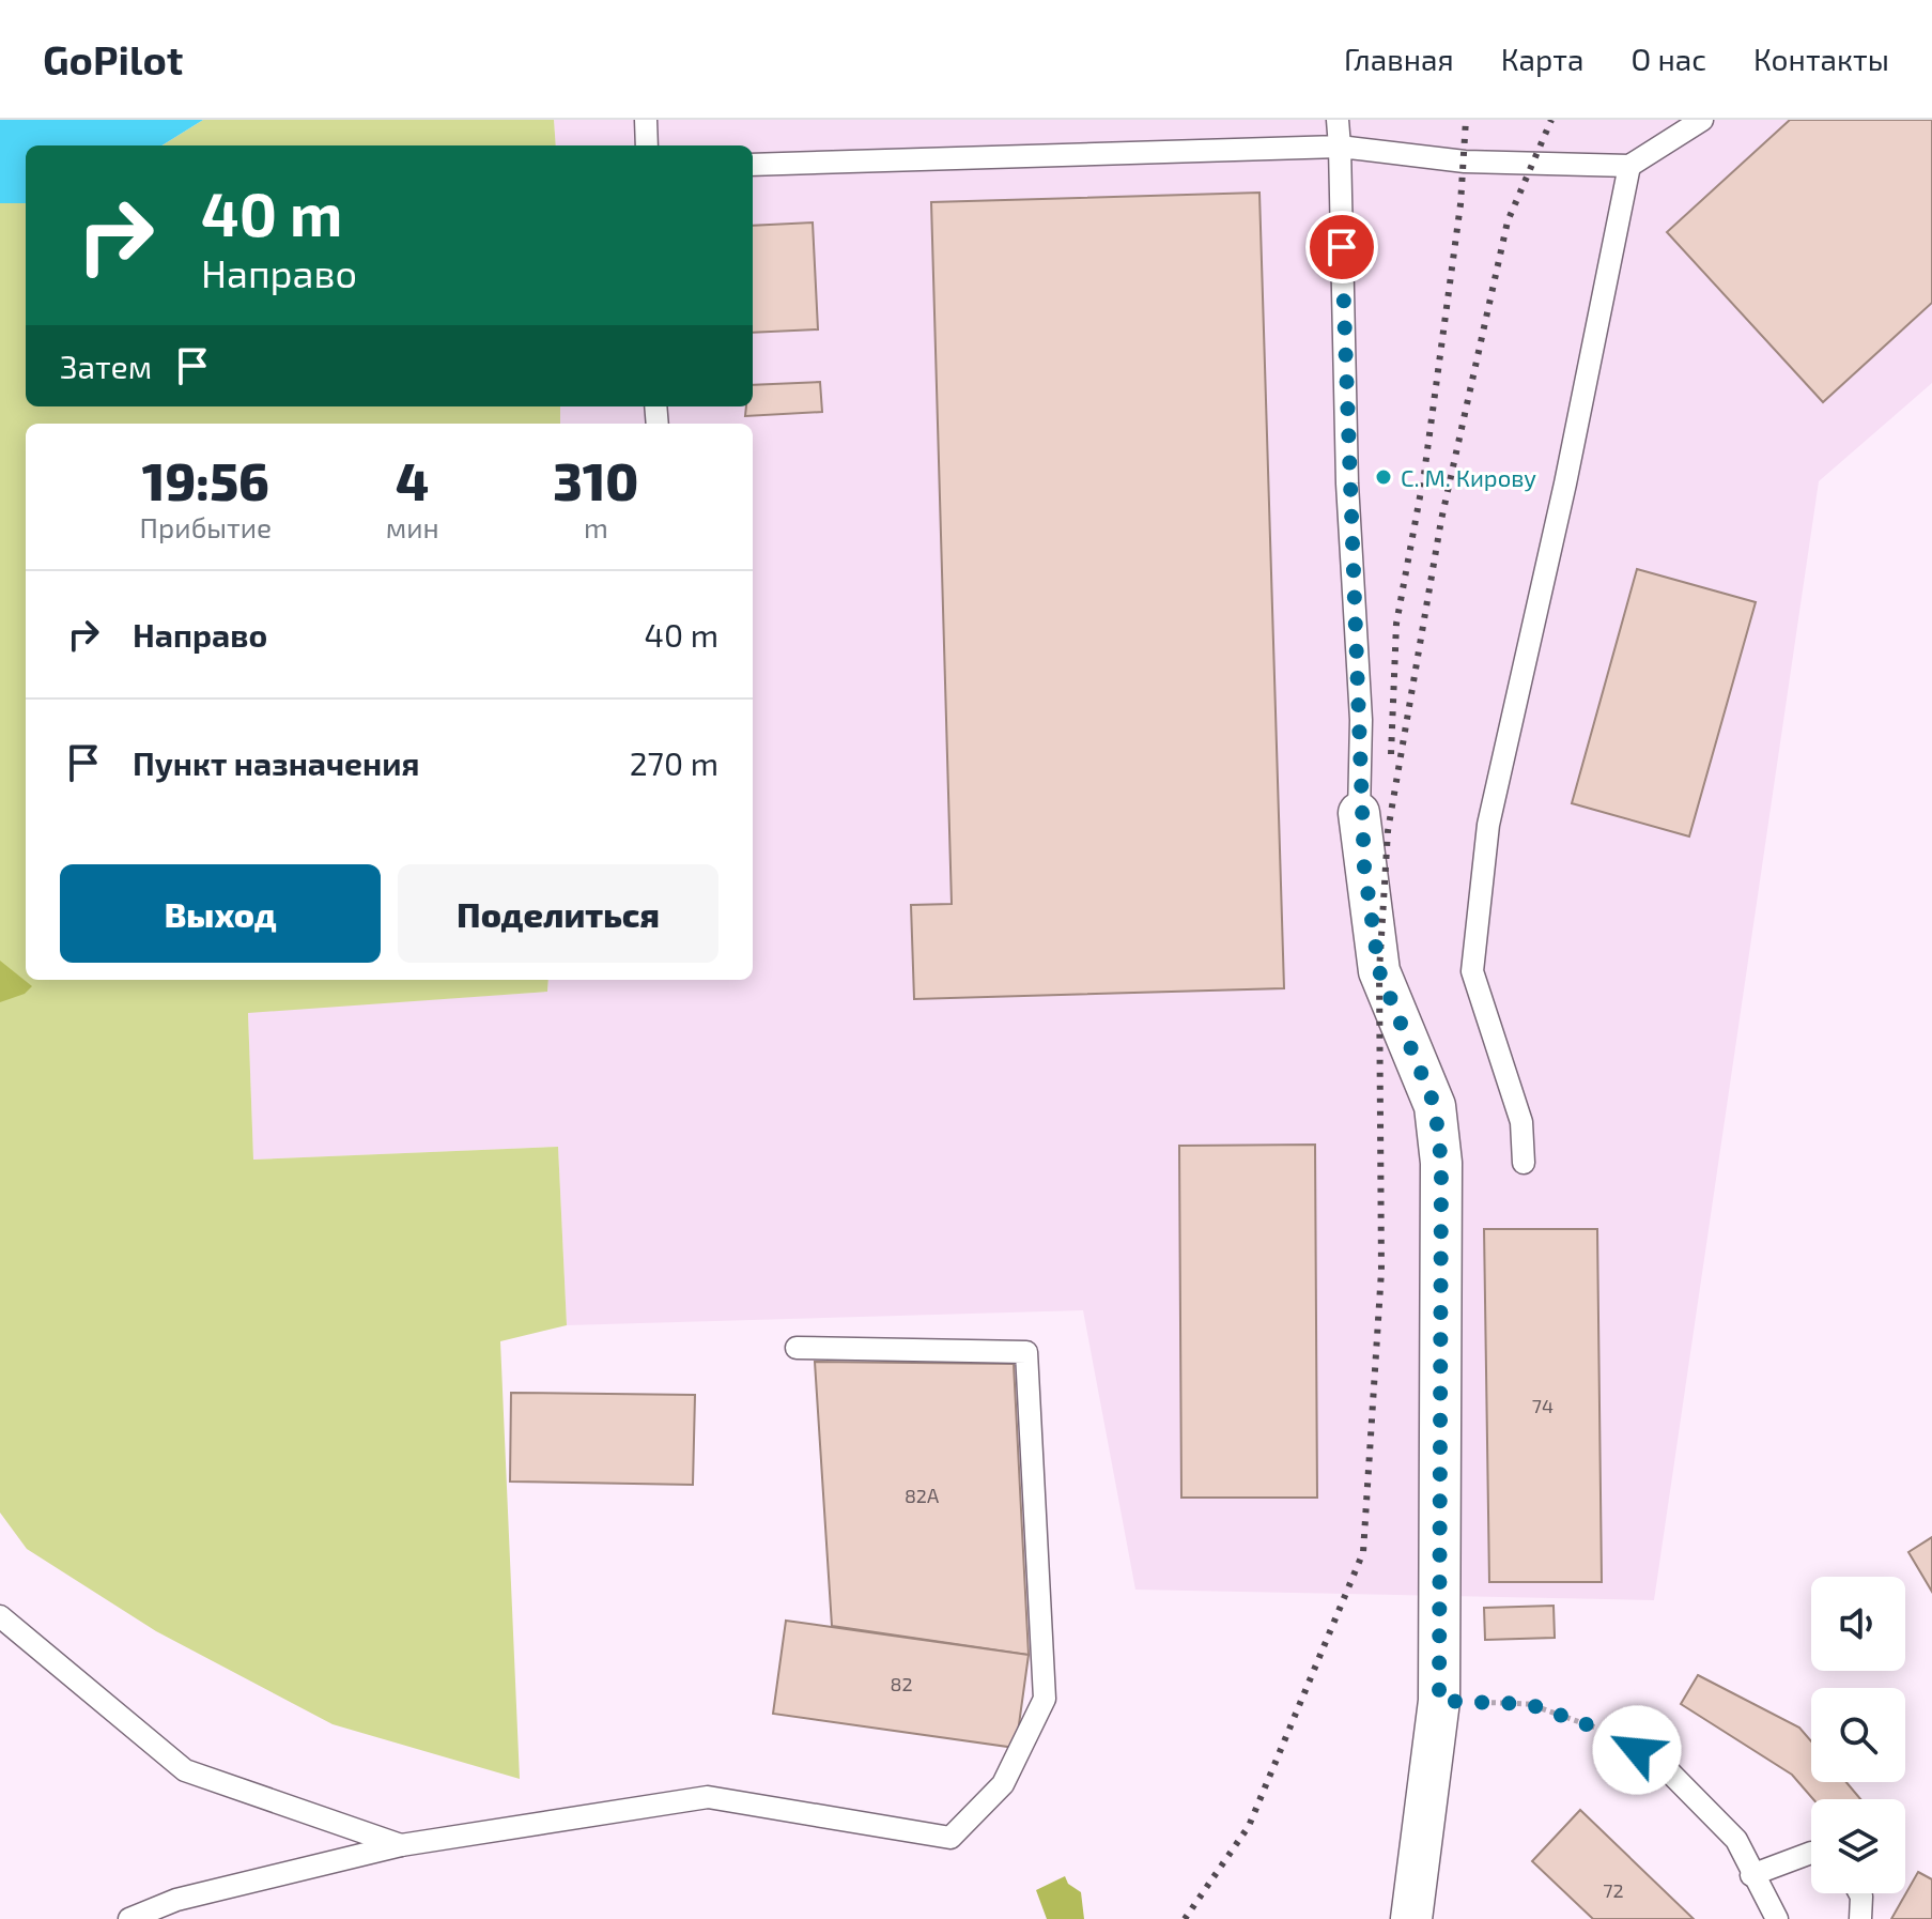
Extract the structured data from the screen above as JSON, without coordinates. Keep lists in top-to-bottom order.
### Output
{
  "places": ["С. М. Кирову"],
  "house_numbers": [
    "74",
    "82А",
    "82",
    "72"
  ],
  "page": {
    "header": "GoPilot",
    "nav": [
      "Главная",
      "Карта",
      "О нас",
      "Контакты"
    ],
    "turn": ["40 m", "Направо"],
    "then": "Затем",
    "eta": [
      "19:56",
      "Прибытие",
      "4",
      "мин",
      "310",
      "m"
    ],
    "list": [
      {
        "name": "Направо",
        "value": "40 m"
      },
      {
        "name": "Пункт назначения",
        "value": "270 m"
      }
    ],
    "buttons": ["Выход", "Поделиться"]
  }
}
